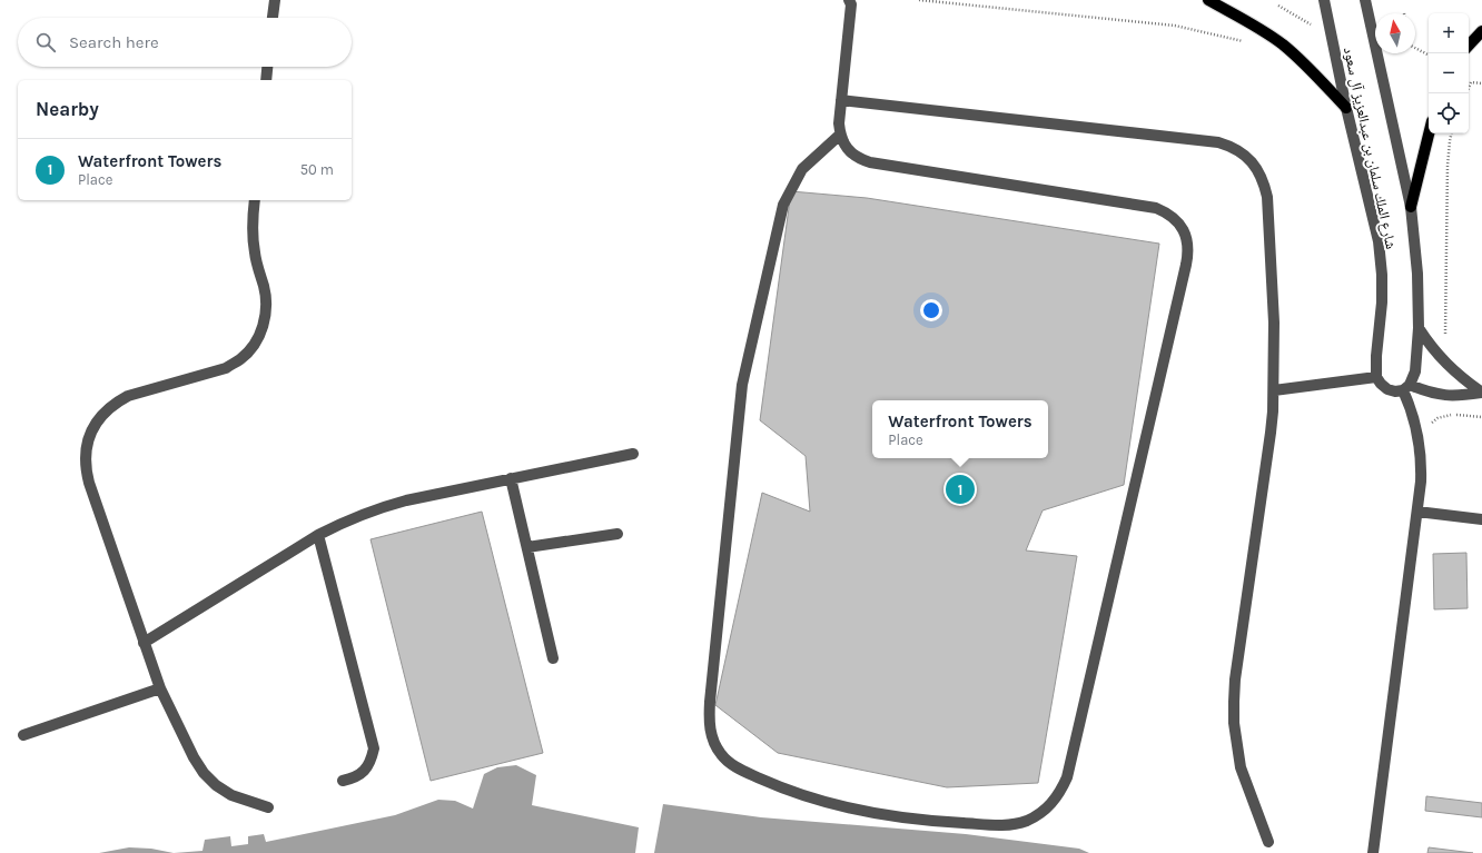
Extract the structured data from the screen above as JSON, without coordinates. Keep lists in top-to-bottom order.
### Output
{
  "streets": {
    "street": ["شارع الملك سلمان بن عبدالعزيز آل سعود"]
  },
  "north": "top",
  "page": {
    "map_buttons": ["+", "−"],
    "search": "Search here",
    "heading": "Nearby",
    "list": [
      {
        "mark": "1",
        "name": "Waterfront Towers",
        "note": "Place",
        "value": "50 m"
      }
    ],
    "popup": ["Waterfront Towers", "Place"],
    "pins": "1"
  }
}
